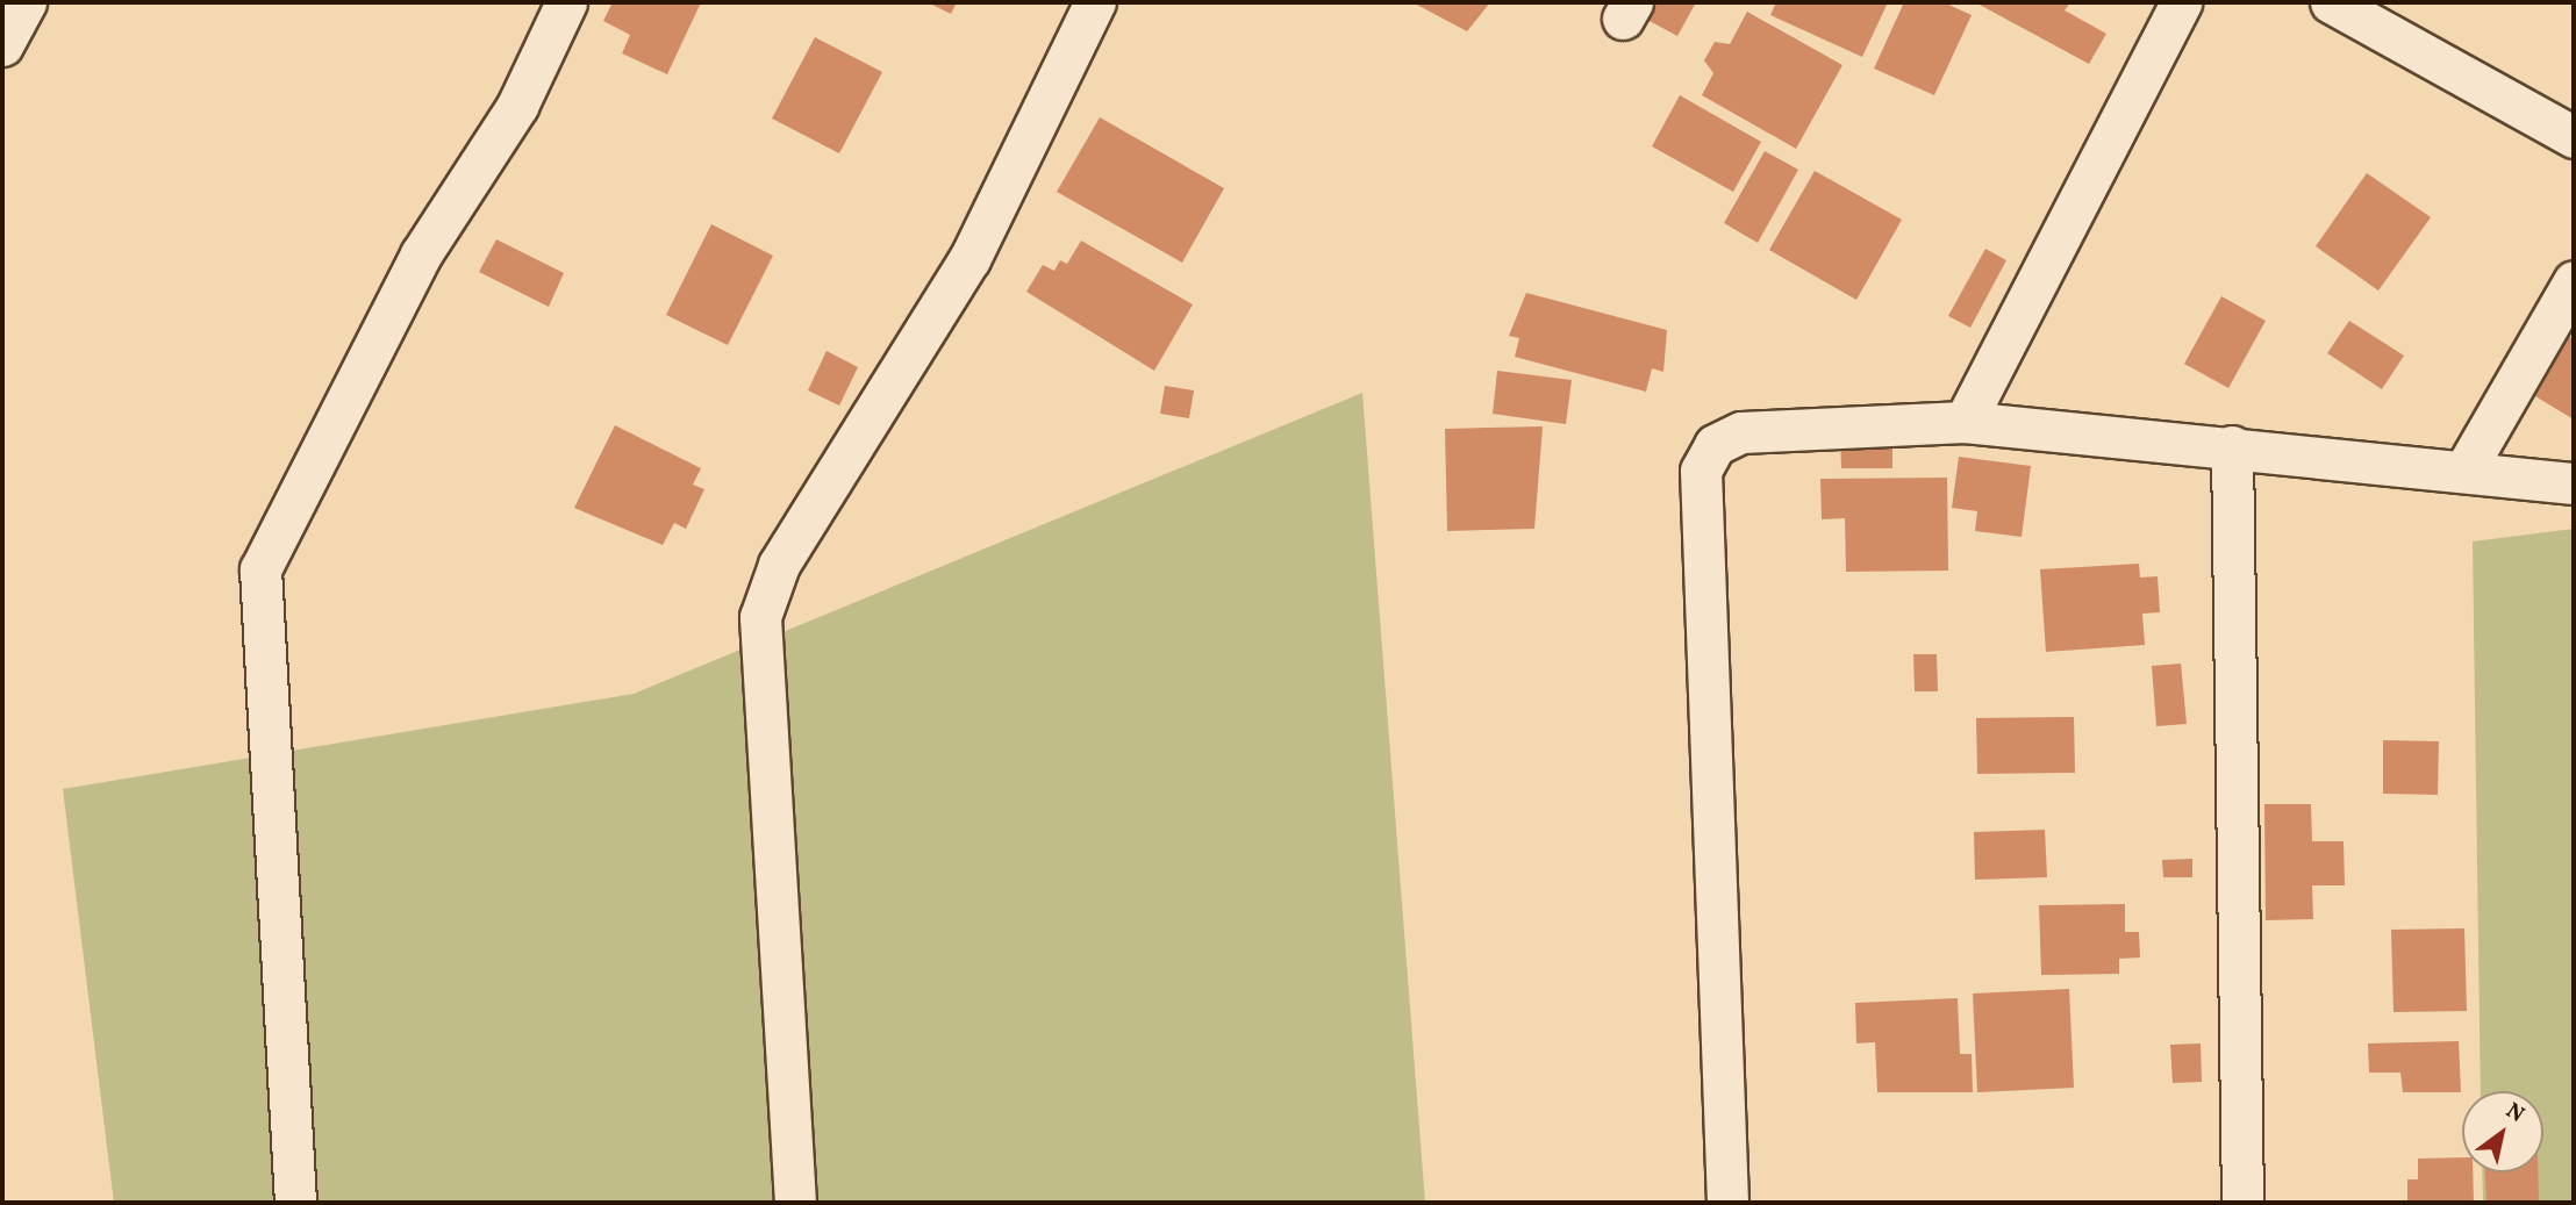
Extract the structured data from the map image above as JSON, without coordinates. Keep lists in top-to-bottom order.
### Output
{
  "north": "top right"
}
